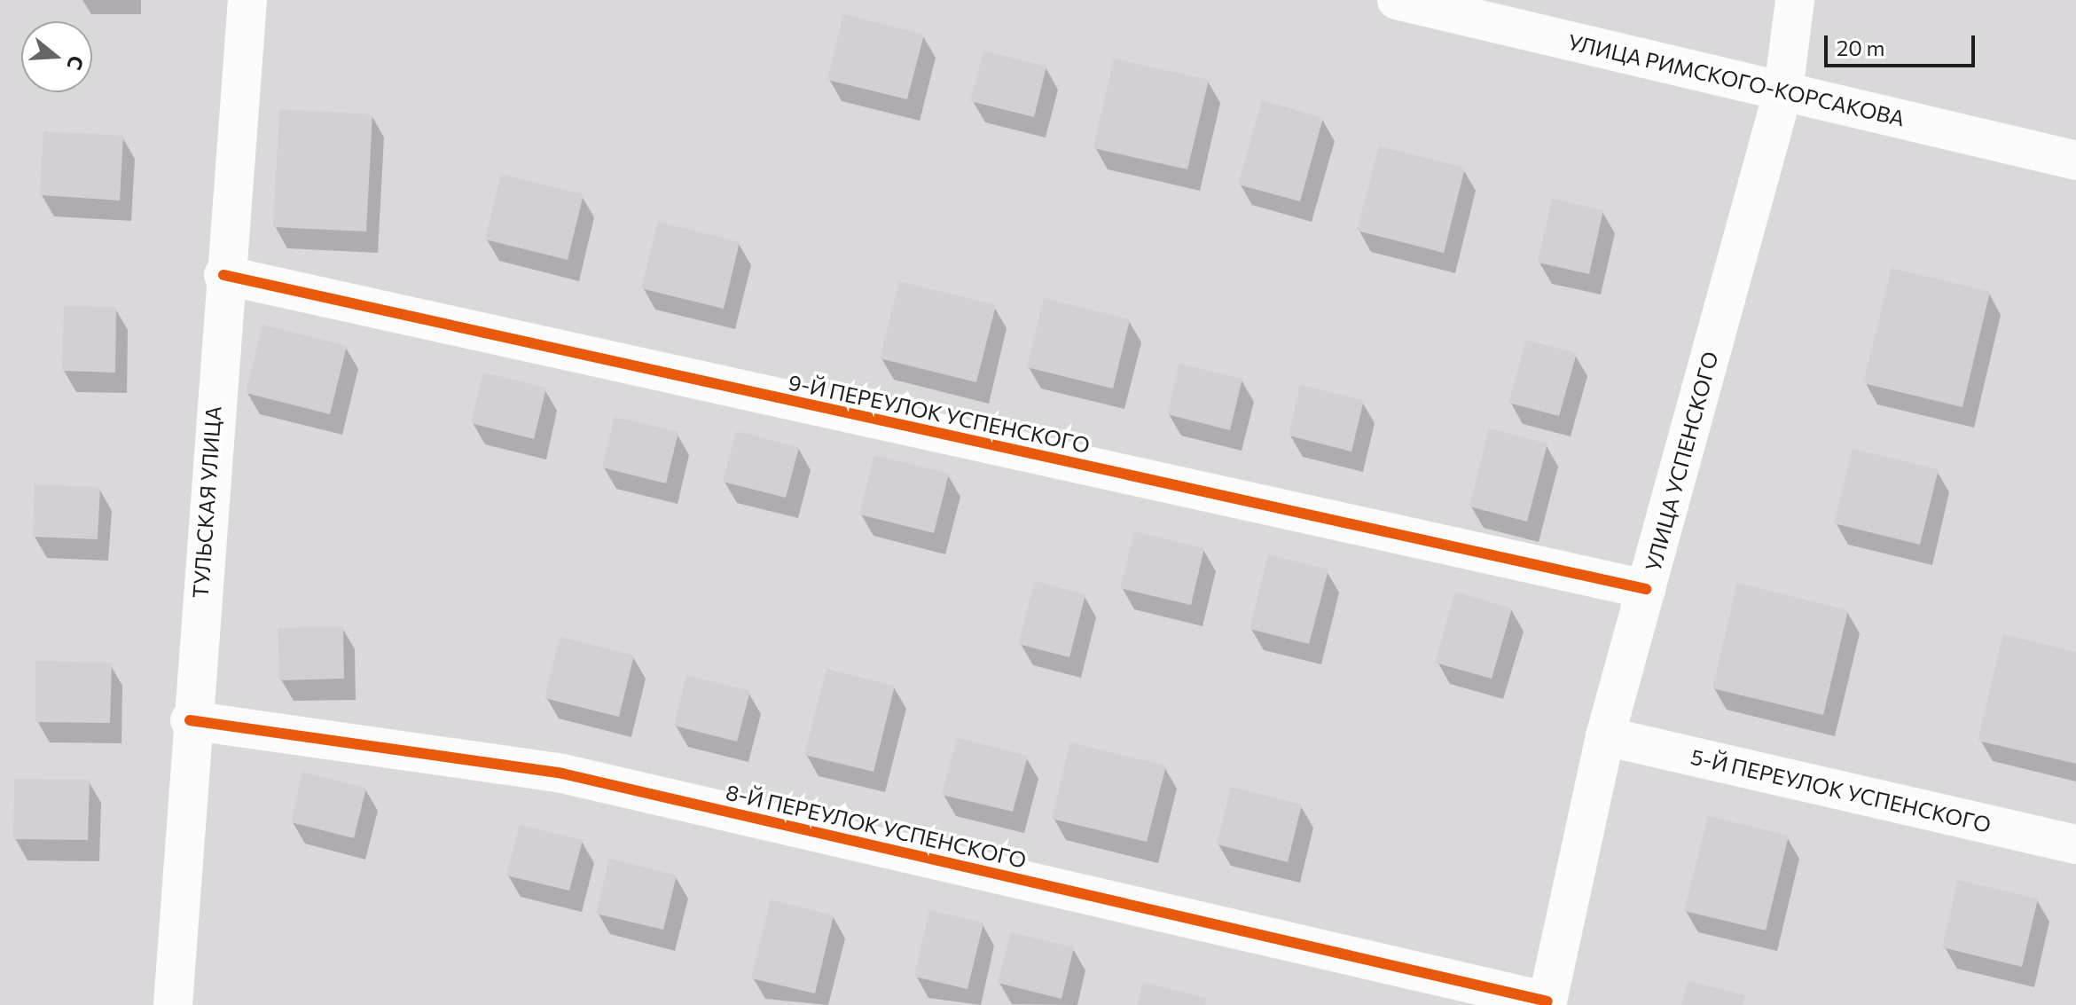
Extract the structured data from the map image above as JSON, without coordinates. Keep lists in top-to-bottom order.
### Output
{
  "streets": {
    "street": [
      "УЛИЦА РИМСКОГО-КОРСАКОВА",
      "9-Й ПЕРЕУЛОК УСПЕНСКОГО",
      "УЛИЦА УСПЕНСКОГО",
      "ТУЛЬСКАЯ УЛИЦА",
      "5-Й ПЕРЕУЛОК УСПЕНСКОГО",
      "8-Й ПЕРЕУЛОК УСПЕНСКОГО"
    ]
  },
  "crossings": [
    ["УЛИЦА РИМСКОГО-КОРСАКОВА", "УЛИЦА УСПЕНСКОГО"],
    ["9-Й ПЕРЕУЛОК УСПЕНСКОГО", "УЛИЦА УСПЕНСКОГО"],
    ["9-Й ПЕРЕУЛОК УСПЕНСКОГО", "ТУЛЬСКАЯ УЛИЦА"],
    ["УЛИЦА УСПЕНСКОГО", "5-Й ПЕРЕУЛОК УСПЕНСКОГО"],
    ["УЛИЦА УСПЕНСКОГО", "8-Й ПЕРЕУЛОК УСПЕНСКОГО"],
    ["ТУЛЬСКАЯ УЛИЦА", "8-Й ПЕРЕУЛОК УСПЕНСКОГО"]
  ],
  "scale_bar": "20 m",
  "north": "right"
}
